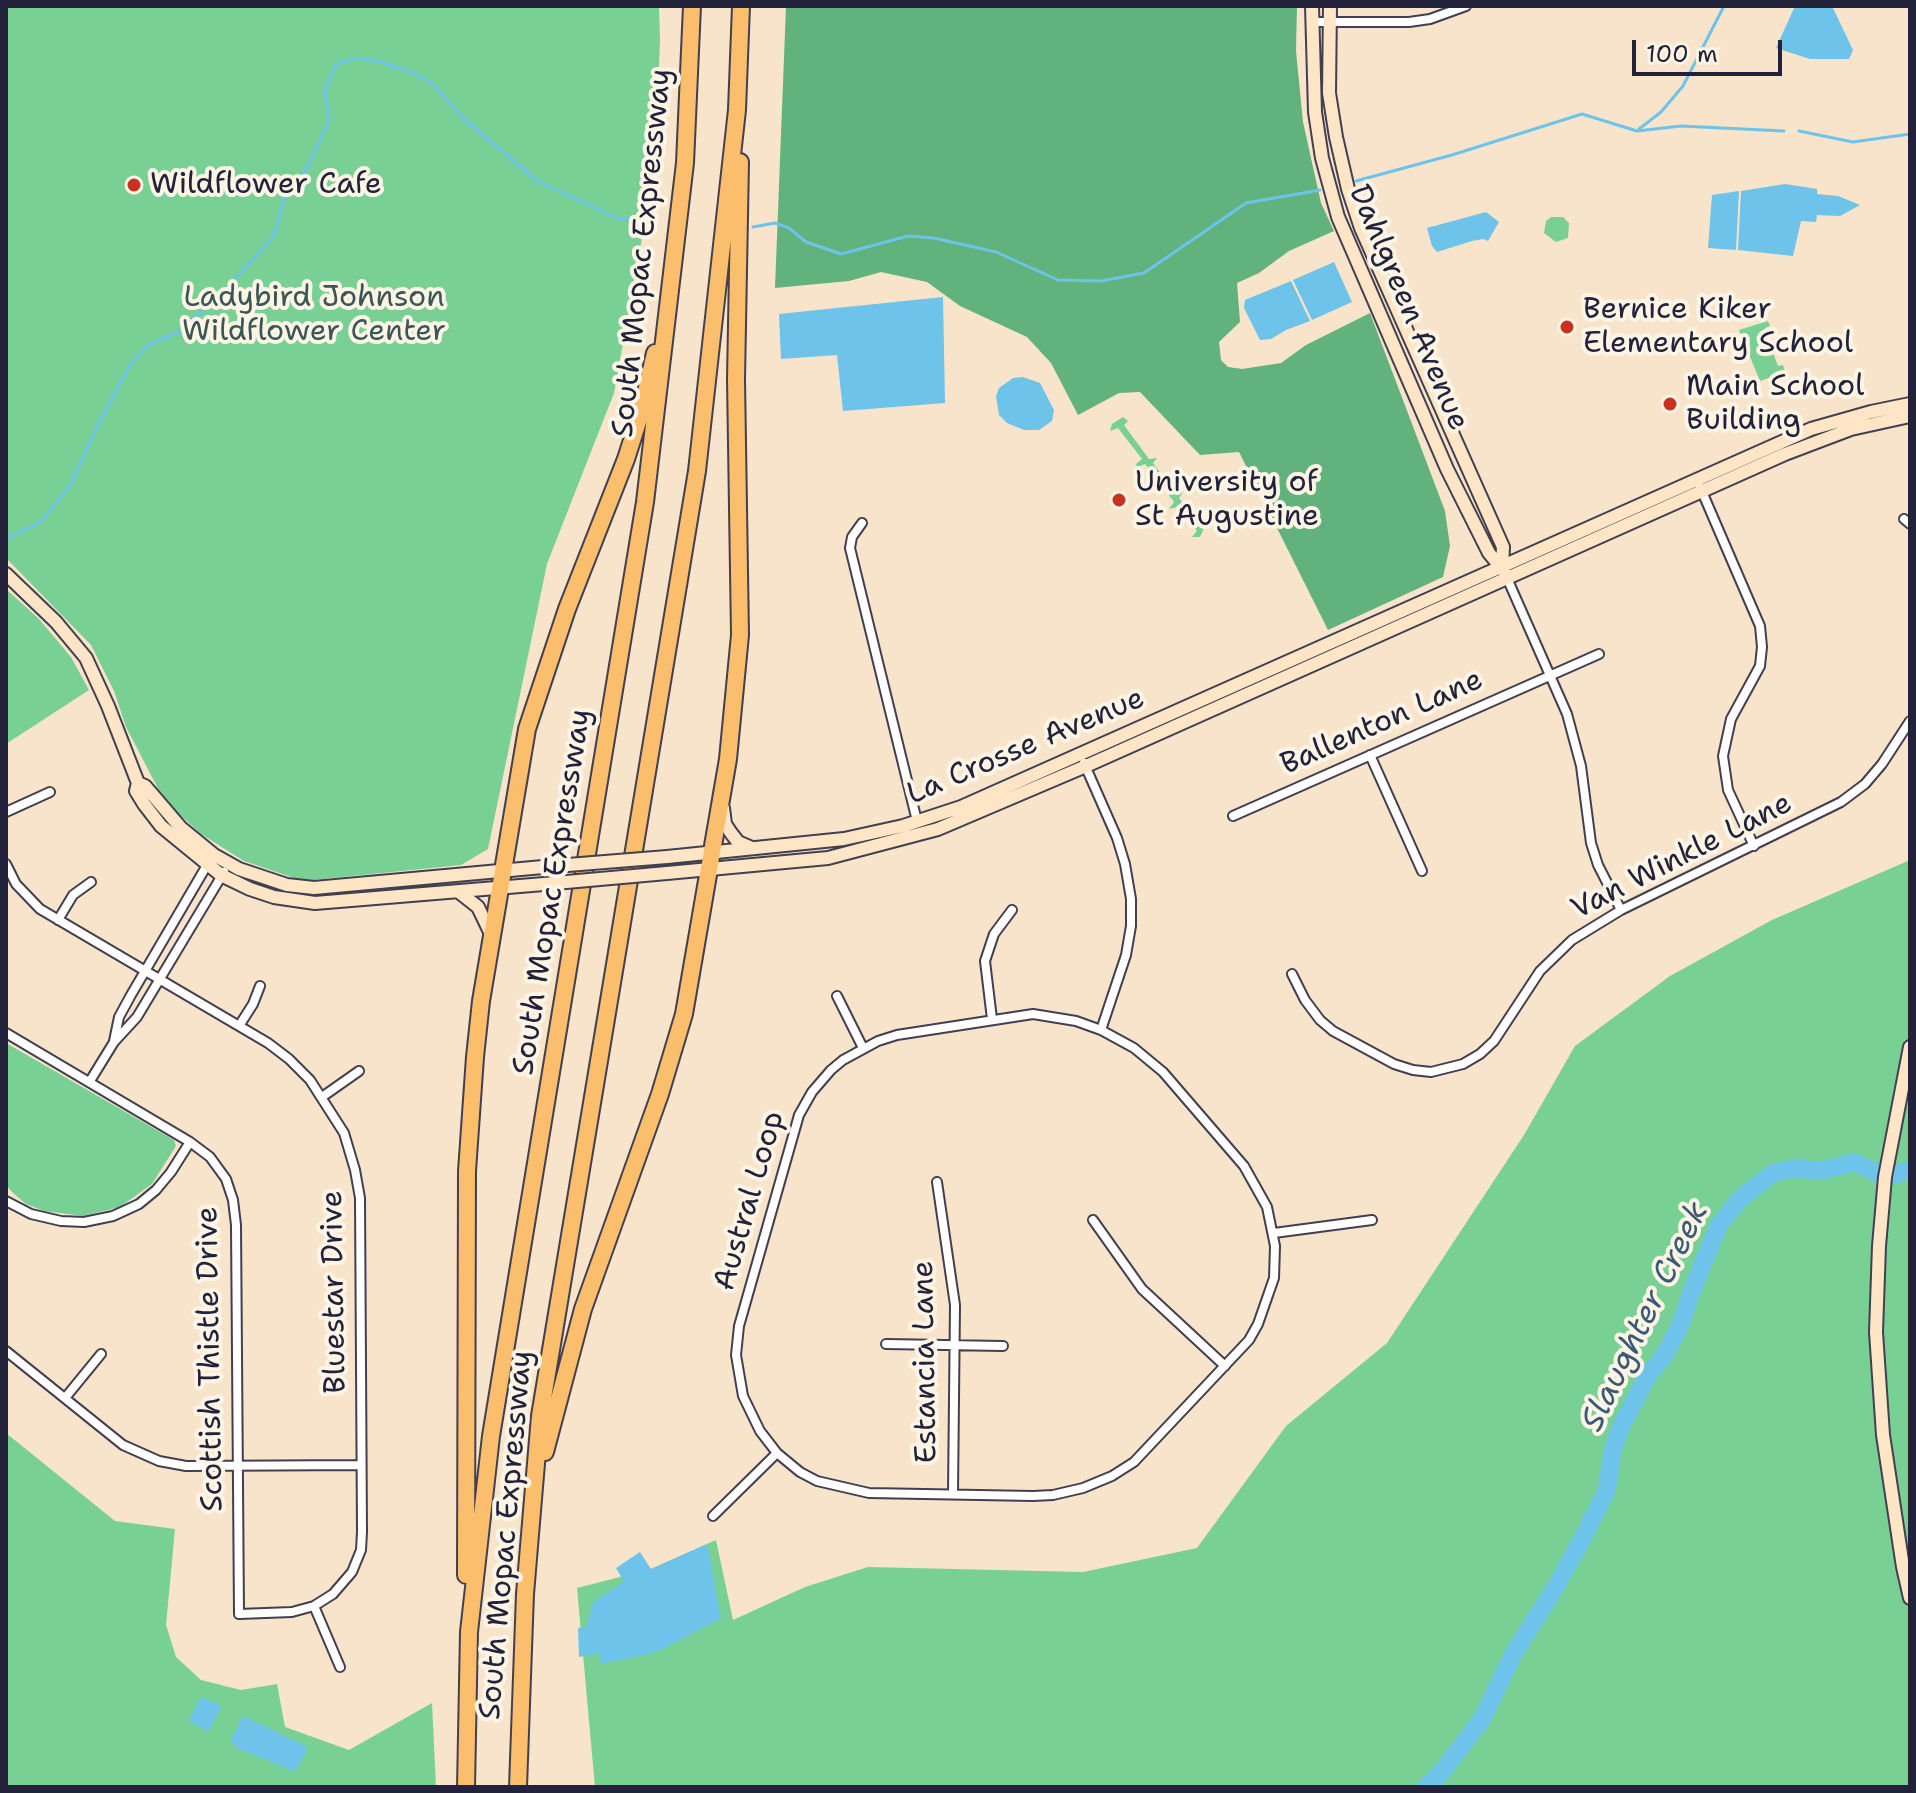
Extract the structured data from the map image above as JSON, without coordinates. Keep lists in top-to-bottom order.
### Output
{
  "streets": {
    "highway": ["South Mopac Expressway"],
    "street": [
      "Dahlgreen Avenue",
      "Ballenton Lane",
      "La Crosse Avenue",
      "Van Winkle Lane",
      "Austral Loop",
      "Bluestar Drive",
      "Scottish Thistle Drive",
      "Estancia Lane"
    ]
  },
  "crossings": [
    ["Dahlgreen Avenue", "Ballenton Lane"],
    ["Dahlgreen Avenue", "La Crosse Avenue"],
    ["Dahlgreen Avenue", "Van Winkle Lane"],
    ["Austral Loop", "Estancia Lane"],
    ["Bluestar Drive", "Scottish Thistle Drive"]
  ],
  "water": ["Slaughter Creek"],
  "parks": ["Ladybird Johnson Wildflower Center"],
  "places": [
    "Wildflower Cafe",
    "Bernice Kiker Elementary School",
    "Main School Building",
    "University of St Augustine"
  ],
  "scale_bar": "100 m"
}
